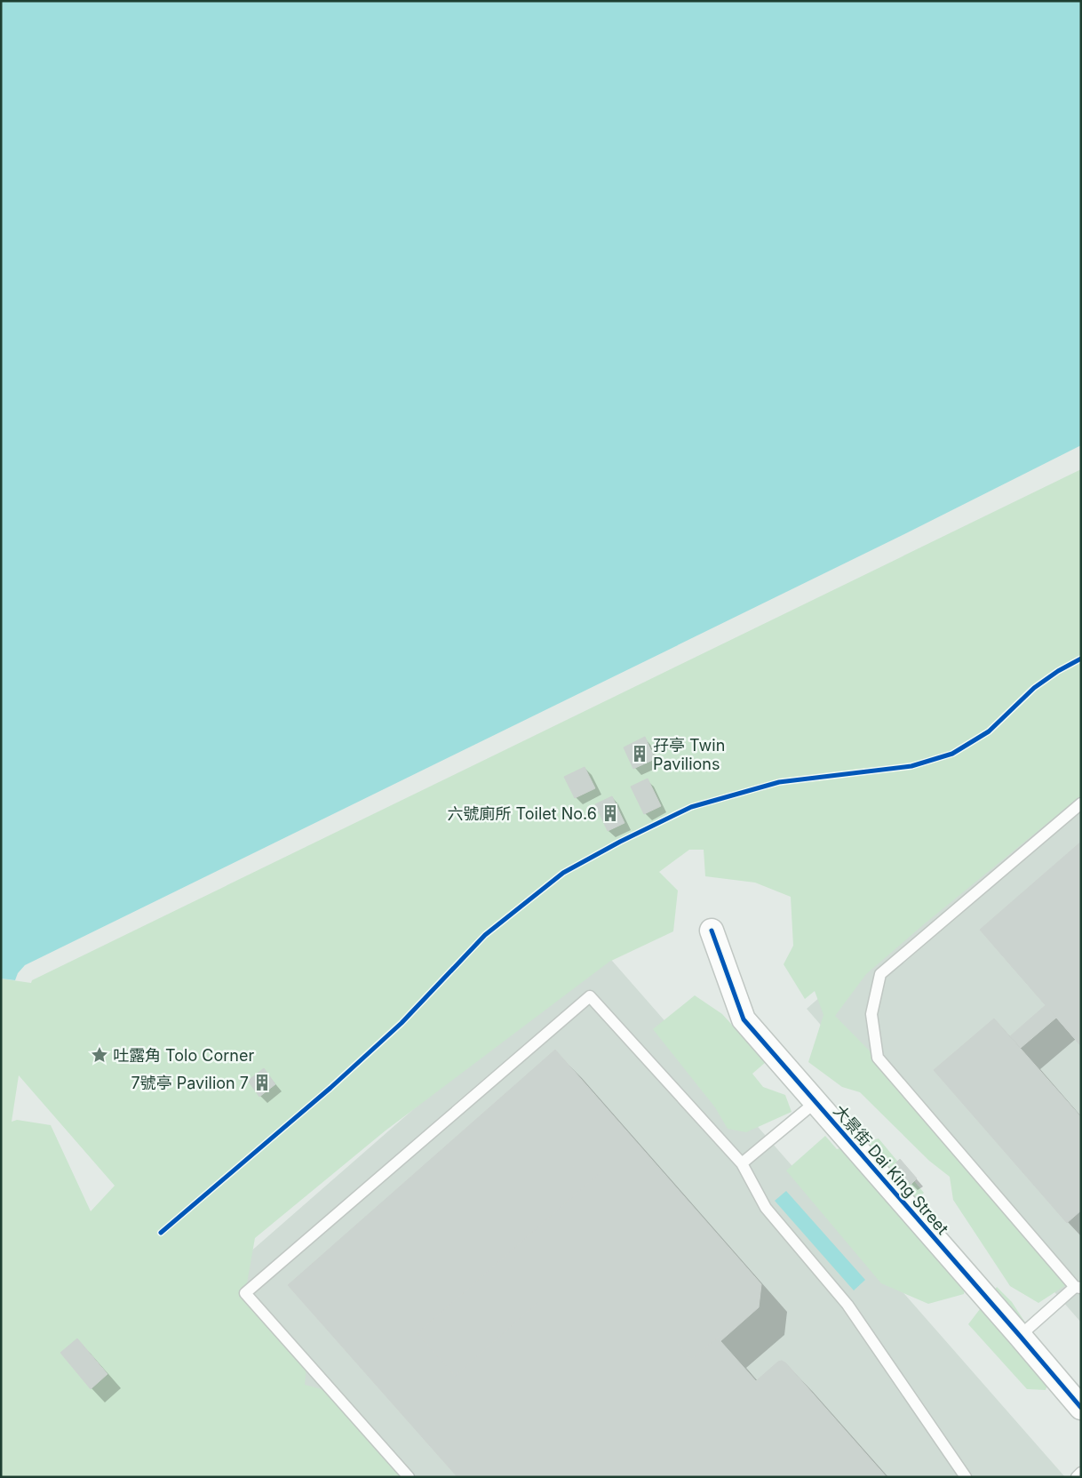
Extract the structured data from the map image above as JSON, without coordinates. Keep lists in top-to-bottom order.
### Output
{
  "streets": {
    "street": ["大景街 Dai King Street"]
  },
  "places": {
    "building": ["孖亭 Twin Pavilions", "六號廁所 Toilet No.6", "7號亭 Pavilion 7"],
    "place": ["吐露角 Tolo Corner"]
  }
}
